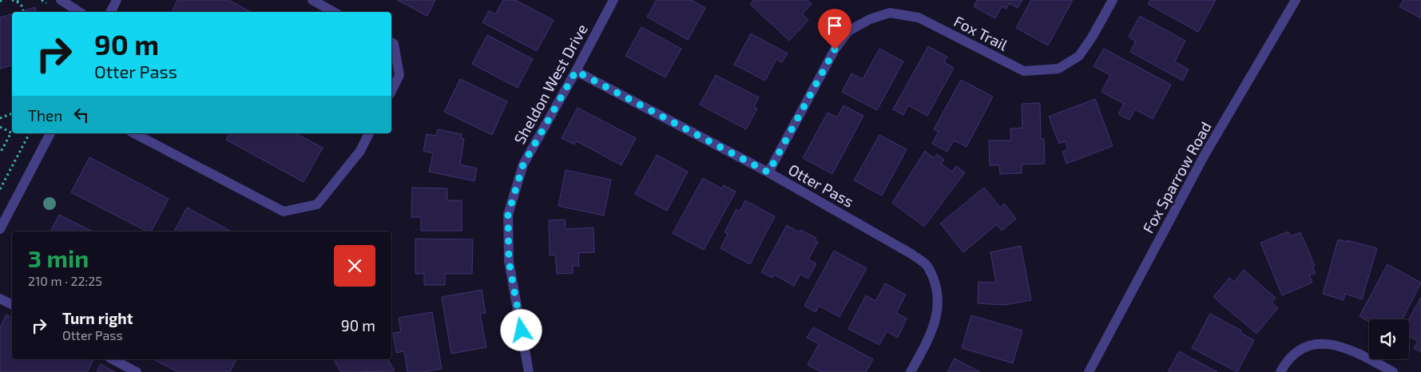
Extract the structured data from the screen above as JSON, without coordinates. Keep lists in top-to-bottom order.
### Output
{
  "streets": {
    "street": [
      "Fox Trail",
      "Sheldon West Drive",
      "Fox Sparrow Road",
      "Otter Pass"
    ]
  },
  "crossings": [
    ["Fox Trail", "Otter Pass"],
    ["Sheldon West Drive", "Otter Pass"]
  ],
  "page": {
    "turn": ["90 m", "Otter Pass"],
    "then": "Then",
    "heading": ["3 min", "210 m · 22:25"],
    "list": [
      {
        "name": "Turn right",
        "note": "Otter Pass",
        "value": "90 m"
      }
    ]
  }
}
